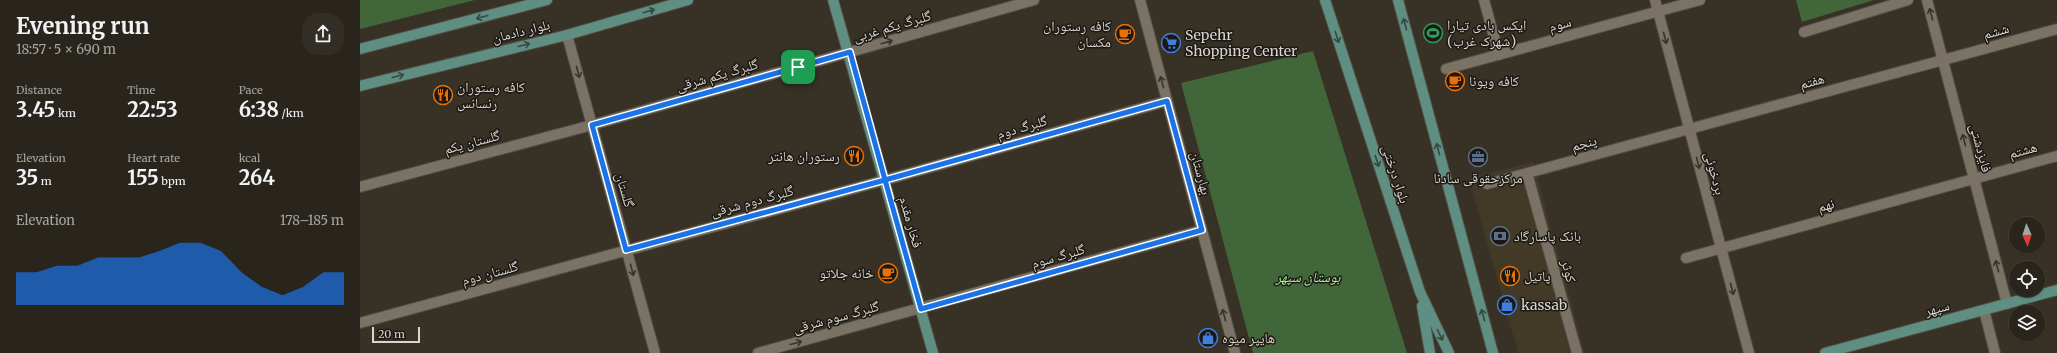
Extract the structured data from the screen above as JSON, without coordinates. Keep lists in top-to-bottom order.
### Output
{
  "streets": {
    "main road": [
      "بلوار دادمان",
      "بلوار درختی",
      "فخار مقدم",
      "سپهر"
    ],
    "street": [
      "سوم",
      "گلبرگ یکم غربی",
      "ششم",
      "گلبرگ یکم شرقی",
      "هفتم",
      "گلبرگ دوم",
      "گلستان یکم",
      "پنجم",
      "فایزدشتی",
      "هشتم",
      "بهارستان",
      "بردخوئی",
      "گلستان",
      "گلبرگ دوم شرقی",
      "نهم",
      "گلبرگ سوم",
      "کوثر",
      "گلستان دوم",
      "گلبرگ سوم شرقی"
    ]
  },
  "crossings": [
    ["سوم", "بردخوئی"],
    ["گلبرگ یکم غربی", "گلبرگ یکم شرقی"],
    ["گلبرگ یکم غربی", "فخار مقدم"],
    ["بلوار دادمان", "گلستان"],
    ["ششم", "هفتم"],
    ["ششم", "فایزدشتی"],
    ["گلبرگ یکم شرقی", "گلستان یکم"],
    ["گلبرگ یکم شرقی", "گلستان"],
    ["گلبرگ یکم شرقی", "فخار مقدم"],
    ["هفتم", "پنجم"],
    ["هفتم", "فایزدشتی"],
    ["هفتم", "بردخوئی"],
    ["گلبرگ دوم", "بهارستان"],
    ["گلبرگ دوم", "گلبرگ دوم شرقی"],
    ["گلبرگ دوم", "فخار مقدم"],
    ["گلستان یکم", "گلستان"],
    ["پنجم", "بردخوئی"],
    ["پنجم", "کوثر"],
    ["فایزدشتی", "هشتم"],
    ["فایزدشتی", "نهم"],
    ["فایزدشتی", "سپهر"],
    ["هشتم", "نهم"],
    ["بهارستان", "گلبرگ سوم"],
    ["بردخوئی", "نهم"],
    ["گلستان", "گلبرگ دوم شرقی"],
    ["گلستان", "گلستان دوم"],
    ["گلبرگ دوم شرقی", "فخار مقدم"],
    ["گلبرگ دوم شرقی", "گلستان دوم"],
    ["فخار مقدم", "گلبرگ سوم"],
    ["فخار مقدم", "گلبرگ سوم شرقی"],
    ["گلبرگ سوم", "گلبرگ سوم شرقی"]
  ],
  "one_way": [
    "گلبرگ یکم غربی",
    "فایزدشتی",
    "بهارستان",
    "بردخوئی",
    "گلستان",
    "گلبرگ سوم شرقی"
  ],
  "parks": ["بوستان سپهر"],
  "places": {
    "sports": ["ایکس بادی تیارا (شهرک غرب)"],
    "cafe": ["کافه رستوران مکسان", "کافه ویونا", "خانه جلاتو"],
    "supermarket": ["Sepehr Shopping Center"],
    "restaurant": ["كافه رستوران رنسانس", "رستوران هانتر", "پاتیل"],
    "office": ["مرکزحقوقی سادنا"],
    "bank": ["بانک پاسارگاد"],
    "shop": ["kassab", "هايپر ميوه"]
  },
  "scale_bar": "20 m",
  "north": "bottom",
  "page": {
    "heading": ["Evening run", "18:57 · 5 × 690 m"],
    "stats": [
      ["Distance", "3.45 km"],
      ["Time", "22:53"],
      ["Pace", "6:38 /km"],
      ["Elevation", "35 m"],
      ["Heart rate", "155 bpm"],
      ["kcal", "264"]
    ],
    "chart": ["Elevation", "178–185 m"],
    "scale": "20 m"
  }
}
